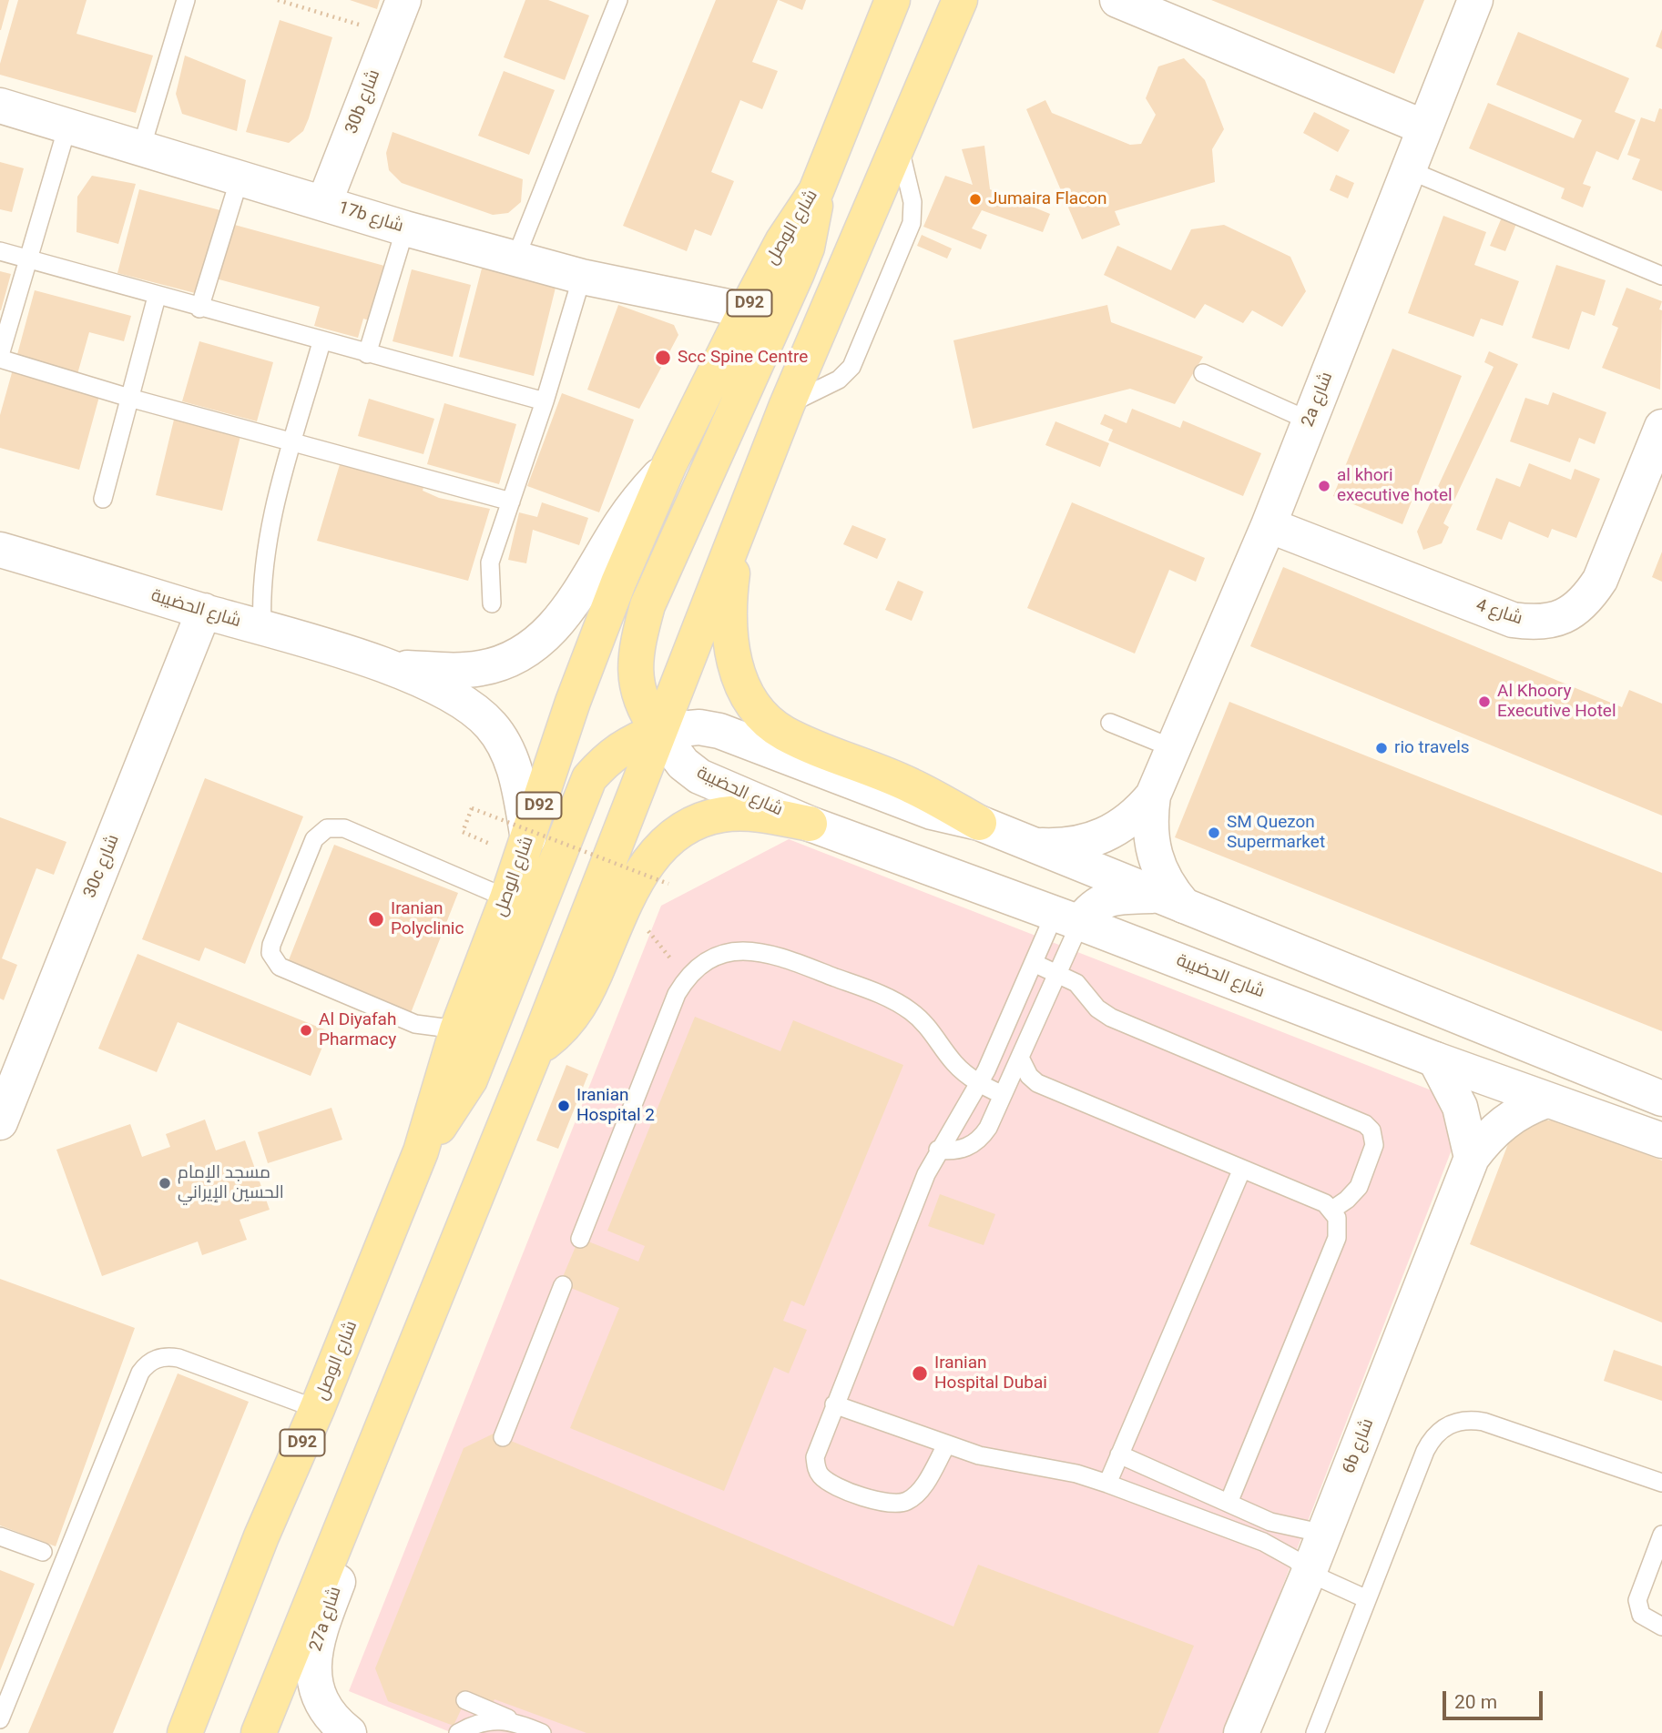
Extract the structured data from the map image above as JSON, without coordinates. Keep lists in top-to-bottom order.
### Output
{
  "streets": {
    "main road": ["شارع الوصل", "D92"],
    "street": [
      "30b شارع",
      "17b شارع",
      "2a شارع",
      "شارع الحضيبة",
      "شارع 4",
      "30c شارع",
      "6b شارع",
      "27a شارع"
    ]
  },
  "crossings": [
    ["30b شارع", "17b شارع"],
    ["17b شارع", "شارع الوصل"],
    ["شارع الوصل", "شارع الحضيبة"],
    ["2a شارع", "شارع 4"],
    ["شارع الحضيبة", "30c شارع"],
    ["شارع الحضيبة", "6b شارع"]
  ],
  "places": [
    "Jumaira Flacon",
    "Scc Spine Centre",
    "al khori executive hotel",
    "Al Khoory Executive Hotel",
    "rio travels",
    "SM Quezon Supermarket",
    "Iranian Polyclinic",
    "Al Diyafah Pharmacy",
    "Iranian Hospital 2",
    "مسجد الإمام الحسين الإيراني",
    "Iranian Hospital Dubai"
  ],
  "scale_bar": "20 m"
}
